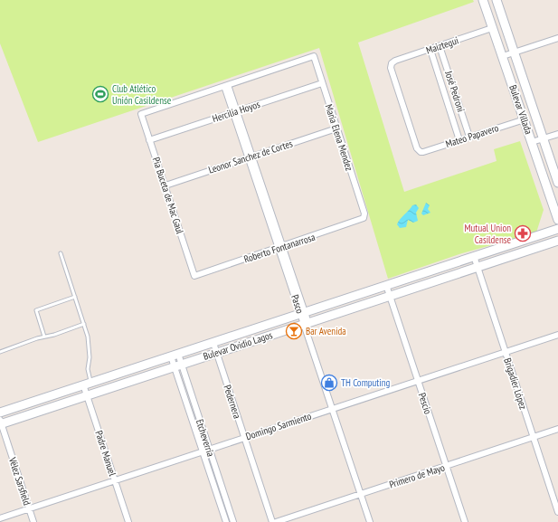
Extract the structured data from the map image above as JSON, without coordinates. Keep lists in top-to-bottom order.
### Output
{
  "streets": {
    "main road": ["Bulevar Villada", "Bulevar Ovidio Lagos"],
    "street": [
      "Maiztegui",
      "José Pedroni",
      "Hercilia Hoyos",
      "Mateo Papavero",
      "Maria Elena Mendez",
      "Leonor Sanchez de Cortes",
      "Pia Buceta de Mac Gaul",
      "Roberto Fontanarrosa",
      "Pasco",
      "Brigadier López",
      "Pedernera",
      "Pescio",
      "Domingo Sarmiento",
      "Etcheverría",
      "Padre Manuel",
      "Primero de Mayo",
      "Vélez Sarsfield"
    ]
  },
  "crossings": [
    ["Maiztegui", "José Pedroni"],
    ["Maiztegui", "Bulevar Villada"],
    ["Maiztegui", "Mateo Papavero"],
    ["José Pedroni", "Mateo Papavero"],
    ["Bulevar Villada", "Mateo Papavero"],
    ["Hercilia Hoyos", "Maria Elena Mendez"],
    ["Hercilia Hoyos", "Pia Buceta de Mac Gaul"],
    ["Hercilia Hoyos", "Pasco"],
    ["Maria Elena Mendez", "Leonor Sanchez de Cortes"],
    ["Maria Elena Mendez", "Pia Buceta de Mac Gaul"],
    ["Maria Elena Mendez", "Roberto Fontanarrosa"],
    ["Maria Elena Mendez", "Pasco"],
    ["Leonor Sanchez de Cortes", "Pia Buceta de Mac Gaul"],
    ["Leonor Sanchez de Cortes", "Pasco"],
    ["Pia Buceta de Mac Gaul", "Roberto Fontanarrosa"],
    ["Pia Buceta de Mac Gaul", "Pasco"],
    ["Roberto Fontanarrosa", "Pasco"],
    ["Pasco", "Bulevar Ovidio Lagos"],
    ["Pasco", "Domingo Sarmiento"],
    ["Pasco", "Primero de Mayo"],
    ["Bulevar Ovidio Lagos", "Brigadier López"],
    ["Bulevar Ovidio Lagos", "Pedernera"],
    ["Bulevar Ovidio Lagos", "Pescio"],
    ["Bulevar Ovidio Lagos", "Etcheverría"],
    ["Bulevar Ovidio Lagos", "Padre Manuel"],
    ["Bulevar Ovidio Lagos", "Vélez Sarsfield"],
    ["Brigadier López", "Domingo Sarmiento"],
    ["Brigadier López", "Primero de Mayo"],
    ["Pedernera", "Domingo Sarmiento"],
    ["Pescio", "Domingo Sarmiento"],
    ["Pescio", "Primero de Mayo"],
    ["Domingo Sarmiento", "Etcheverría"],
    ["Domingo Sarmiento", "Padre Manuel"],
    ["Domingo Sarmiento", "Vélez Sarsfield"]
  ],
  "places": {
    "sports": ["Club Atlético Unión Casildense"],
    "pharmacy": ["Mutual Union Casildense"],
    "bar": ["Bar Avenida"],
    "shop": ["TH Computing"]
  }
}
